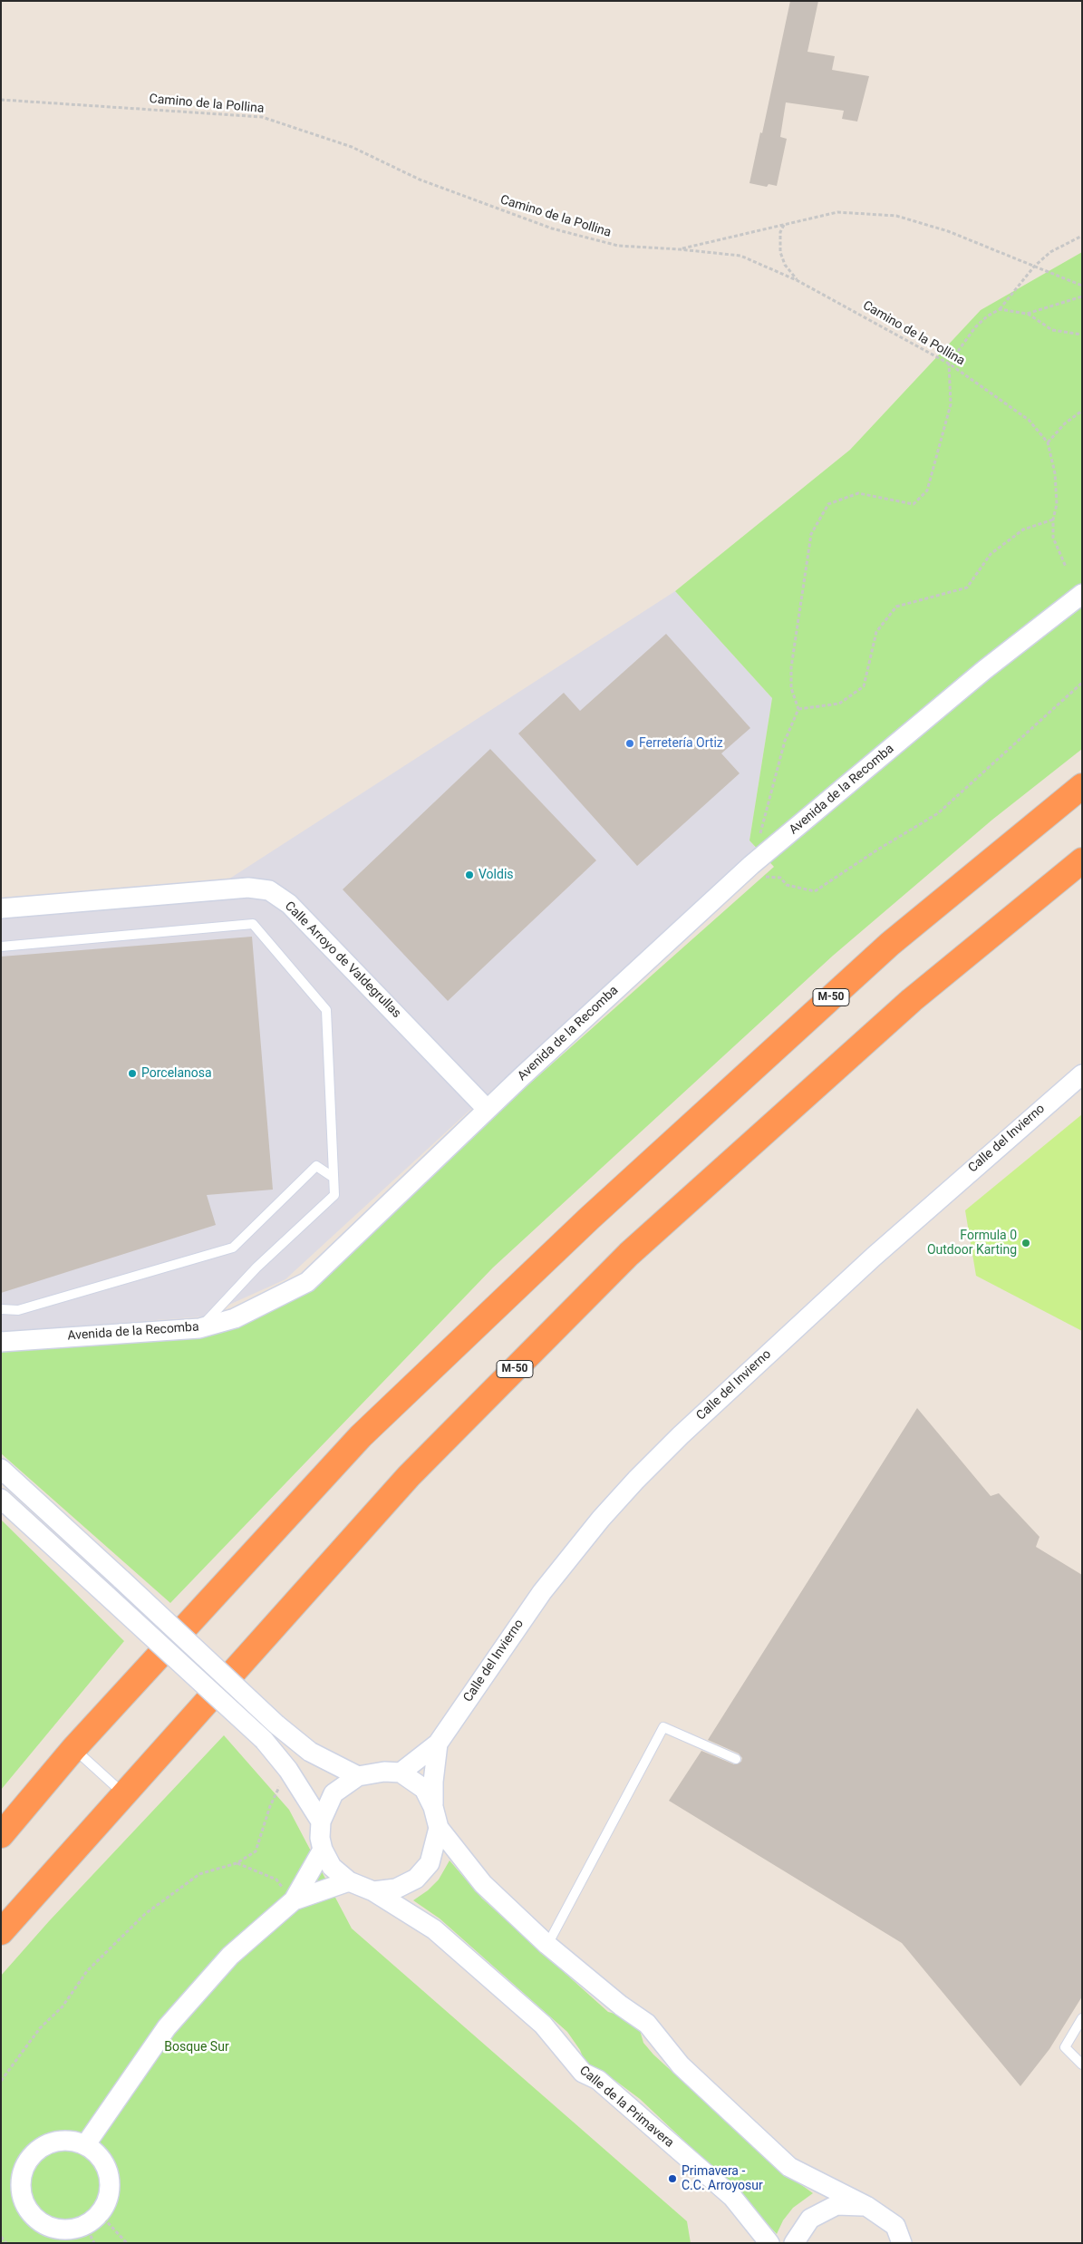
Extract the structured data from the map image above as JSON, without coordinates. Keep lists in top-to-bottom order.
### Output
{
  "streets": {
    "highway": ["M-50"],
    "street": [
      "Avenida de la Recomba",
      "Calle Arroyo de Valdegrullas",
      "Calle del Invierno",
      "Calle de la Primavera"
    ],
    "path": ["Camino de la Pollina"]
  },
  "crossings": [
    ["Avenida de la Recomba", "Calle Arroyo de Valdegrullas"]
  ],
  "parks": ["Bosque Sur"],
  "places": [
    "Ferretería Ortiz",
    "Voldis",
    "Porcelanosa",
    "Formula 0 Outdoor Karting",
    "Primavera - C.C. Arroyosur"
  ]
}
